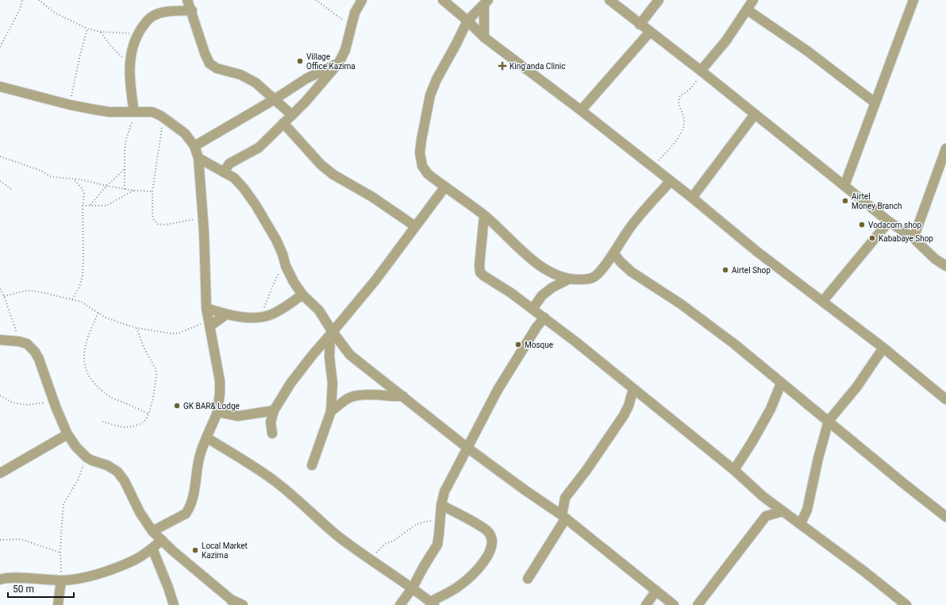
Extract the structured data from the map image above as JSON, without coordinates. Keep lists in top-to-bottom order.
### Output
{
  "places": {
    "other": [
      "Village Office Kazima",
      "Airtel Money Branch",
      "Vodacom shop",
      "Kababaye Shop",
      "Airtel Shop",
      "Mosque",
      "GK BAR& Lodge",
      "Local Market Kazima"
    ],
    "health": ["King'anda Clinic"]
  },
  "scale_bar": "50 m"
}
